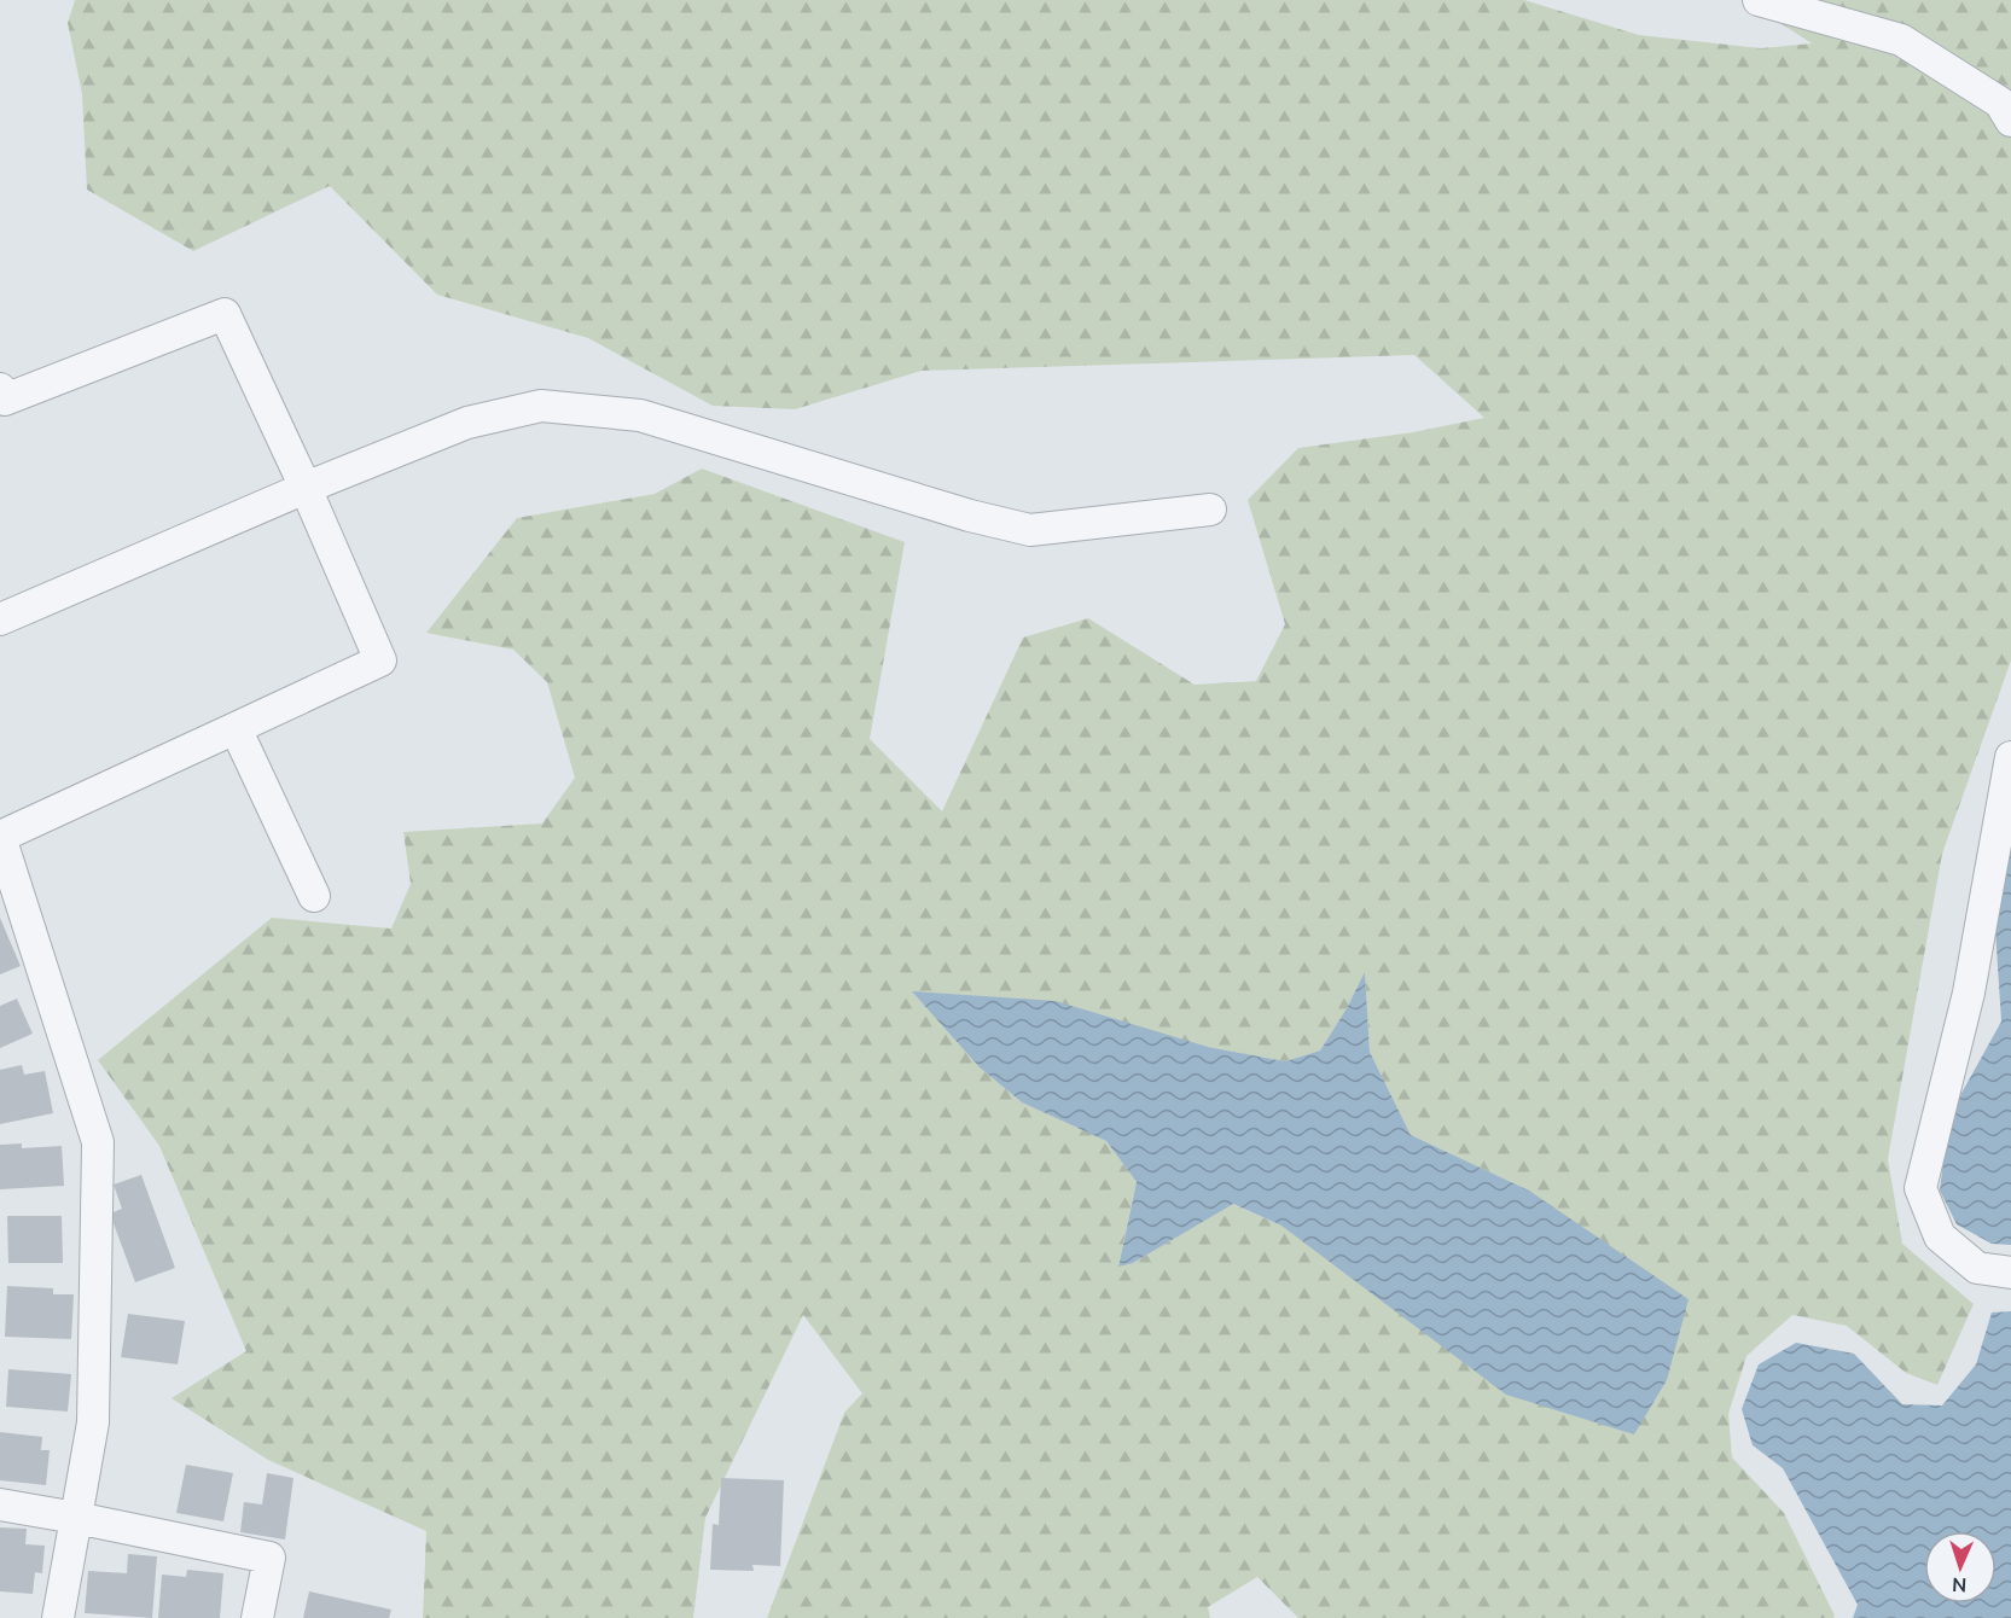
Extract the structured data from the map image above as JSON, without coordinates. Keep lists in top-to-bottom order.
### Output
{
  "north": "bottom"
}
